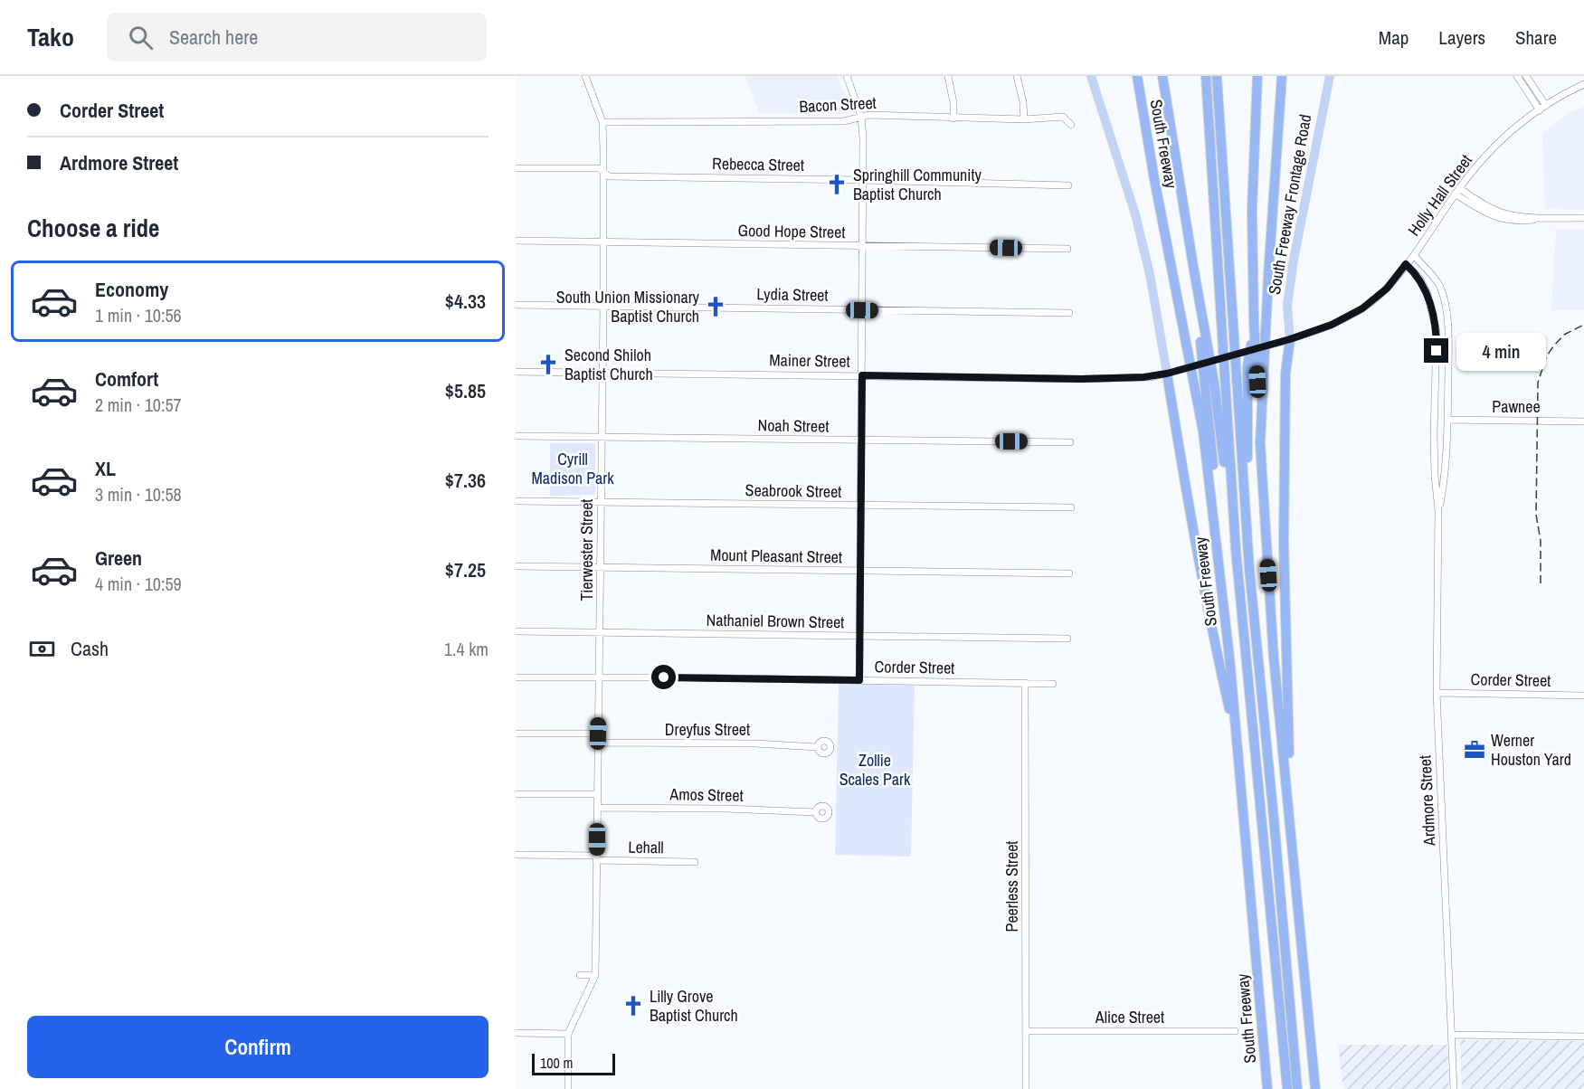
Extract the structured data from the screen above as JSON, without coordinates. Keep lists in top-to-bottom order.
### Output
{
  "streets": {
    "highway": ["South Freeway"],
    "main road": ["South Freeway Frontage Road"],
    "street": [
      "Bacon Street",
      "Rebecca Street",
      "Holly Hall Street",
      "Good Hope Street",
      "Lydia Street",
      "Mainer Street",
      "Pawnee",
      "Noah Street",
      "Seabrook Street",
      "Tierwester Street",
      "Mount Pleasant Street",
      "Nathaniel Brown Street",
      "Corder Street",
      "Dreyfus Street",
      "Amos Street",
      "Ardmore Street",
      "Lehall",
      "Peerless Street",
      "Alice Street"
    ]
  },
  "crossings": [
    ["Bacon Street", "Tierwester Street"],
    ["Rebecca Street", "Tierwester Street"],
    ["Holly Hall Street", "South Freeway Frontage Road"],
    ["Holly Hall Street", "Mainer Street"],
    ["Holly Hall Street", "Ardmore Street"],
    ["Good Hope Street", "Tierwester Street"],
    ["Lydia Street", "Tierwester Street"],
    ["Mainer Street", "Tierwester Street"],
    ["Pawnee", "Ardmore Street"],
    ["Noah Street", "Tierwester Street"],
    ["Seabrook Street", "Tierwester Street"],
    ["Tierwester Street", "Mount Pleasant Street"],
    ["Tierwester Street", "Nathaniel Brown Street"],
    ["Tierwester Street", "Corder Street"],
    ["Tierwester Street", "Dreyfus Street"],
    ["Tierwester Street", "Amos Street"],
    ["Tierwester Street", "Lehall"],
    ["Corder Street", "Ardmore Street"],
    ["Corder Street", "Peerless Street"],
    ["Peerless Street", "Alice Street"]
  ],
  "parks": ["Cyrill Madison Park", "Zollie Scales Park"],
  "places": {
    "church": [
      "Springhill Community Baptist Church",
      "South Union Missionary Baptist Church",
      "Second Shiloh Baptist Church",
      "Lilly Grove Baptist Church"
    ],
    "office": ["Werner Houston Yard"]
  },
  "scale_bar": "100 m",
  "page": {
    "header": "Tako",
    "search": "Search here",
    "nav": ["Map", "Layers", "Share"],
    "banner": ["Corder Street", "Ardmore Street"],
    "heading": "Choose a ride",
    "list": [
      {
        "name": "Economy",
        "note": "1 min · 10:56",
        "value": "$4.33"
      },
      {
        "name": "Comfort",
        "note": "2 min · 10:57",
        "value": "$5.85"
      },
      {
        "name": "XL",
        "note": "3 min · 10:58",
        "value": "$7.36"
      },
      {
        "name": "Green",
        "note": "4 min · 10:59",
        "value": "$7.25"
      }
    ],
    "bubble": "4 min",
    "pay": ["Cash", "1.4 km"],
    "buttons": "Confirm",
    "scale": "100 m"
  }
}
